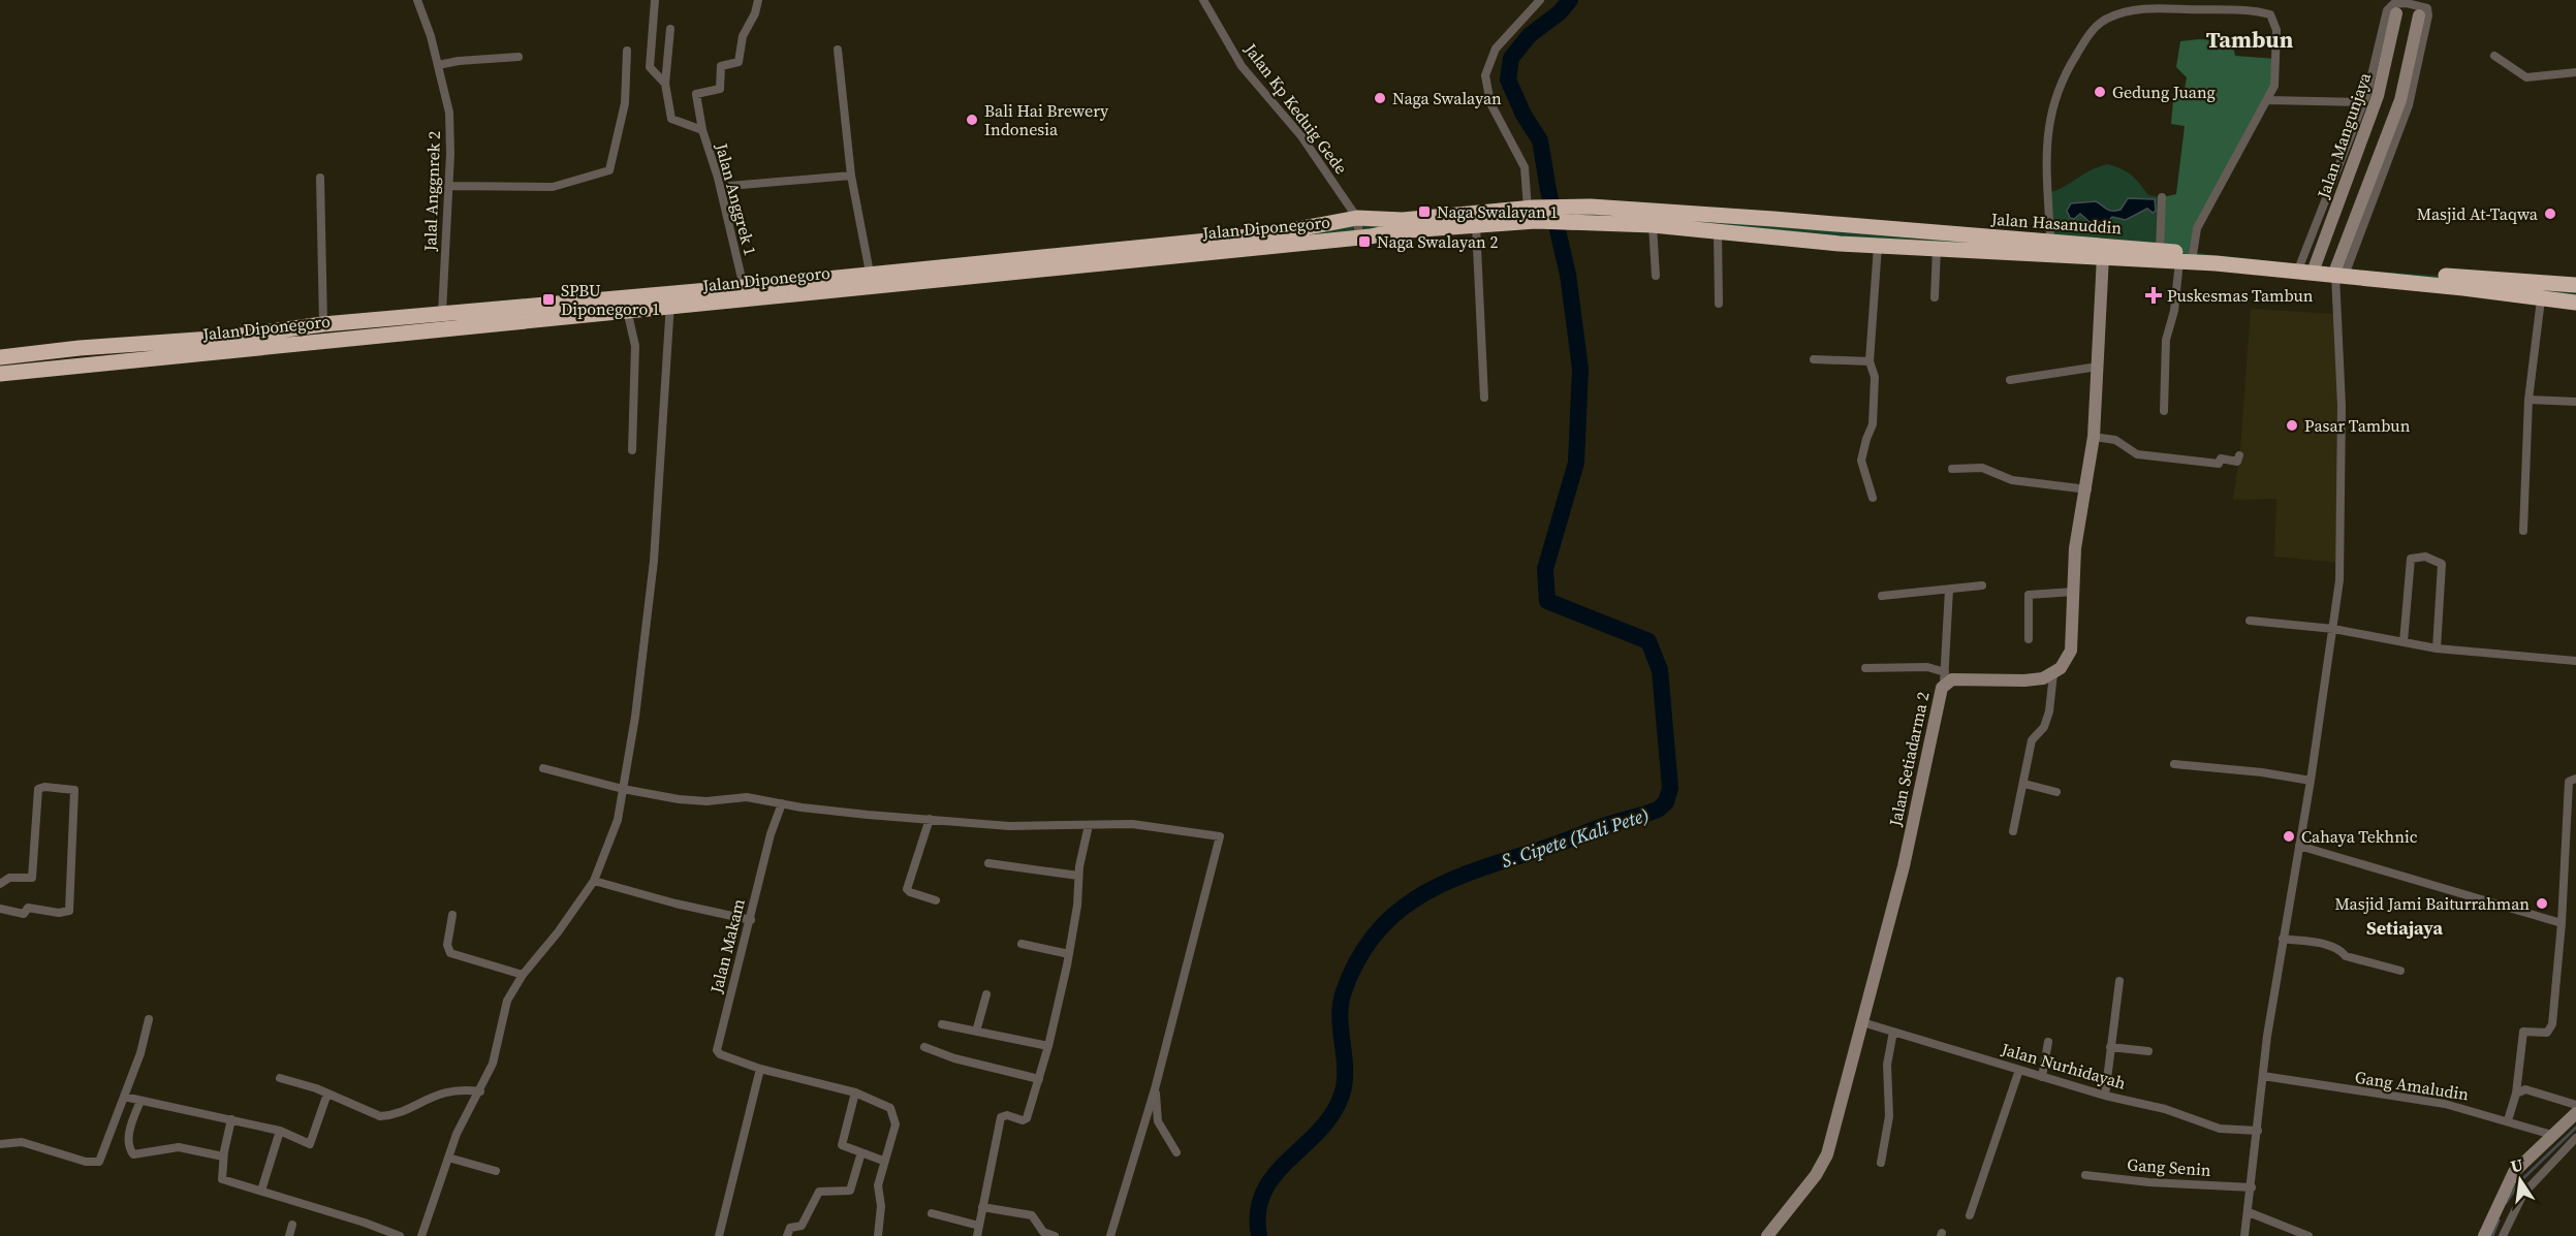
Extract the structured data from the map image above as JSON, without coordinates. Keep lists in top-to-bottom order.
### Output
{
  "streets": {
    "highway": ["Jalan Hasanuddin", "Jalan Diponegoro"],
    "main road": ["Jalan Mangunjaya", "Jalan Setiadarma 2"],
    "street": [
      "Jalan Kp Keduig Gede",
      "Jalal Anggnrek 2",
      "Jalan Anggrek 1",
      "Jalan Makam",
      "Jalan Nurhidayah",
      "Gang Amaludin",
      "Gang Senin"
    ]
  },
  "crossings": [
    ["Jalan Kp Keduig Gede", "Jalan Diponegoro"],
    ["Jalan Mangunjaya", "Jalan Hasanuddin"],
    ["Jalal Anggnrek 2", "Jalan Diponegoro"],
    ["Jalan Anggrek 1", "Jalan Diponegoro"],
    ["Jalan Hasanuddin", "Jalan Diponegoro"],
    ["Jalan Setiadarma 2", "Jalan Nurhidayah"]
  ],
  "districts": ["Tambun", "Setiajaya"],
  "water": ["S. Cipete (Kali Pete)"],
  "places": {
    "other": [
      "Gedung Juang",
      "Naga Swalayan",
      "Bali Hai Brewery Indonesia",
      "Masjid At-Taqwa",
      "Pasar Tambun",
      "Cahaya Tekhnic",
      "Masjid Jami Baiturrahman"
    ],
    "transit": ["Naga Swalayan 1", "Naga Swalayan 2", "SPBU Diponegoro 1"],
    "health": ["Puskesmas Tambun"]
  },
  "north": "top"
}
